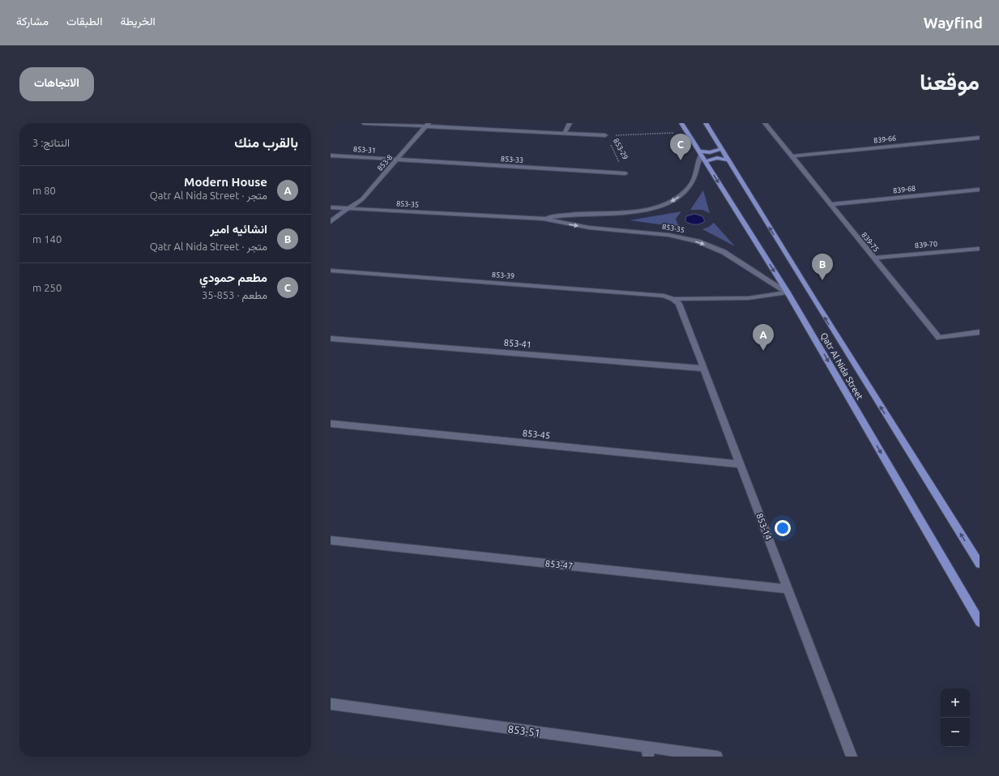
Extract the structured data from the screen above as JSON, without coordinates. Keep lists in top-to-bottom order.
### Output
{
  "streets": {
    "main road": ["Qatr Al Nida Street"],
    "street": [
      "839-66",
      "853-29",
      "853-31",
      "853-33",
      "853-8",
      "839-68",
      "853-35",
      "839-75",
      "839-70",
      "853-39",
      "853-41",
      "853-45",
      "853-14",
      "853-47",
      "853-51"
    ]
  },
  "crossings": [
    ["839-66", "839-75"],
    ["853-29", "853-33"],
    ["853-29", "853-8"],
    ["853-31", "853-33"],
    ["853-31", "853-8"],
    ["853-33", "853-8"],
    ["853-8", "853-35"],
    ["839-68", "839-75"],
    ["853-35", "853-39"],
    ["853-35", "Qatr Al Nida Street"],
    ["839-75", "839-70"],
    ["853-39", "Qatr Al Nida Street"],
    ["853-39", "853-14"],
    ["853-41", "853-14"],
    ["853-45", "853-14"],
    ["853-14", "853-47"]
  ],
  "page": {
    "header": "Wayfind",
    "nav": ["الخريطة", "الطبقات", "مشاركة"],
    "title": "موقعنا",
    "buttons": "الاتجاهات",
    "heading": ["بالقرب منك", "النتائج: 3"],
    "pins": ["C", "B", "A"],
    "list": [
      {
        "mark": "A",
        "name": "Modern House",
        "note": "متجر · Qatr Al Nida Street",
        "value": "80 m"
      },
      {
        "mark": "B",
        "name": "انشائيه امير",
        "note": "متجر · Qatr Al Nida Street",
        "value": "140 m"
      },
      {
        "mark": "C",
        "name": "مطعم حمودي",
        "note": "مطعم · 853-35",
        "value": "250 m"
      }
    ],
    "map_buttons": ["+", "−"]
  }
}
